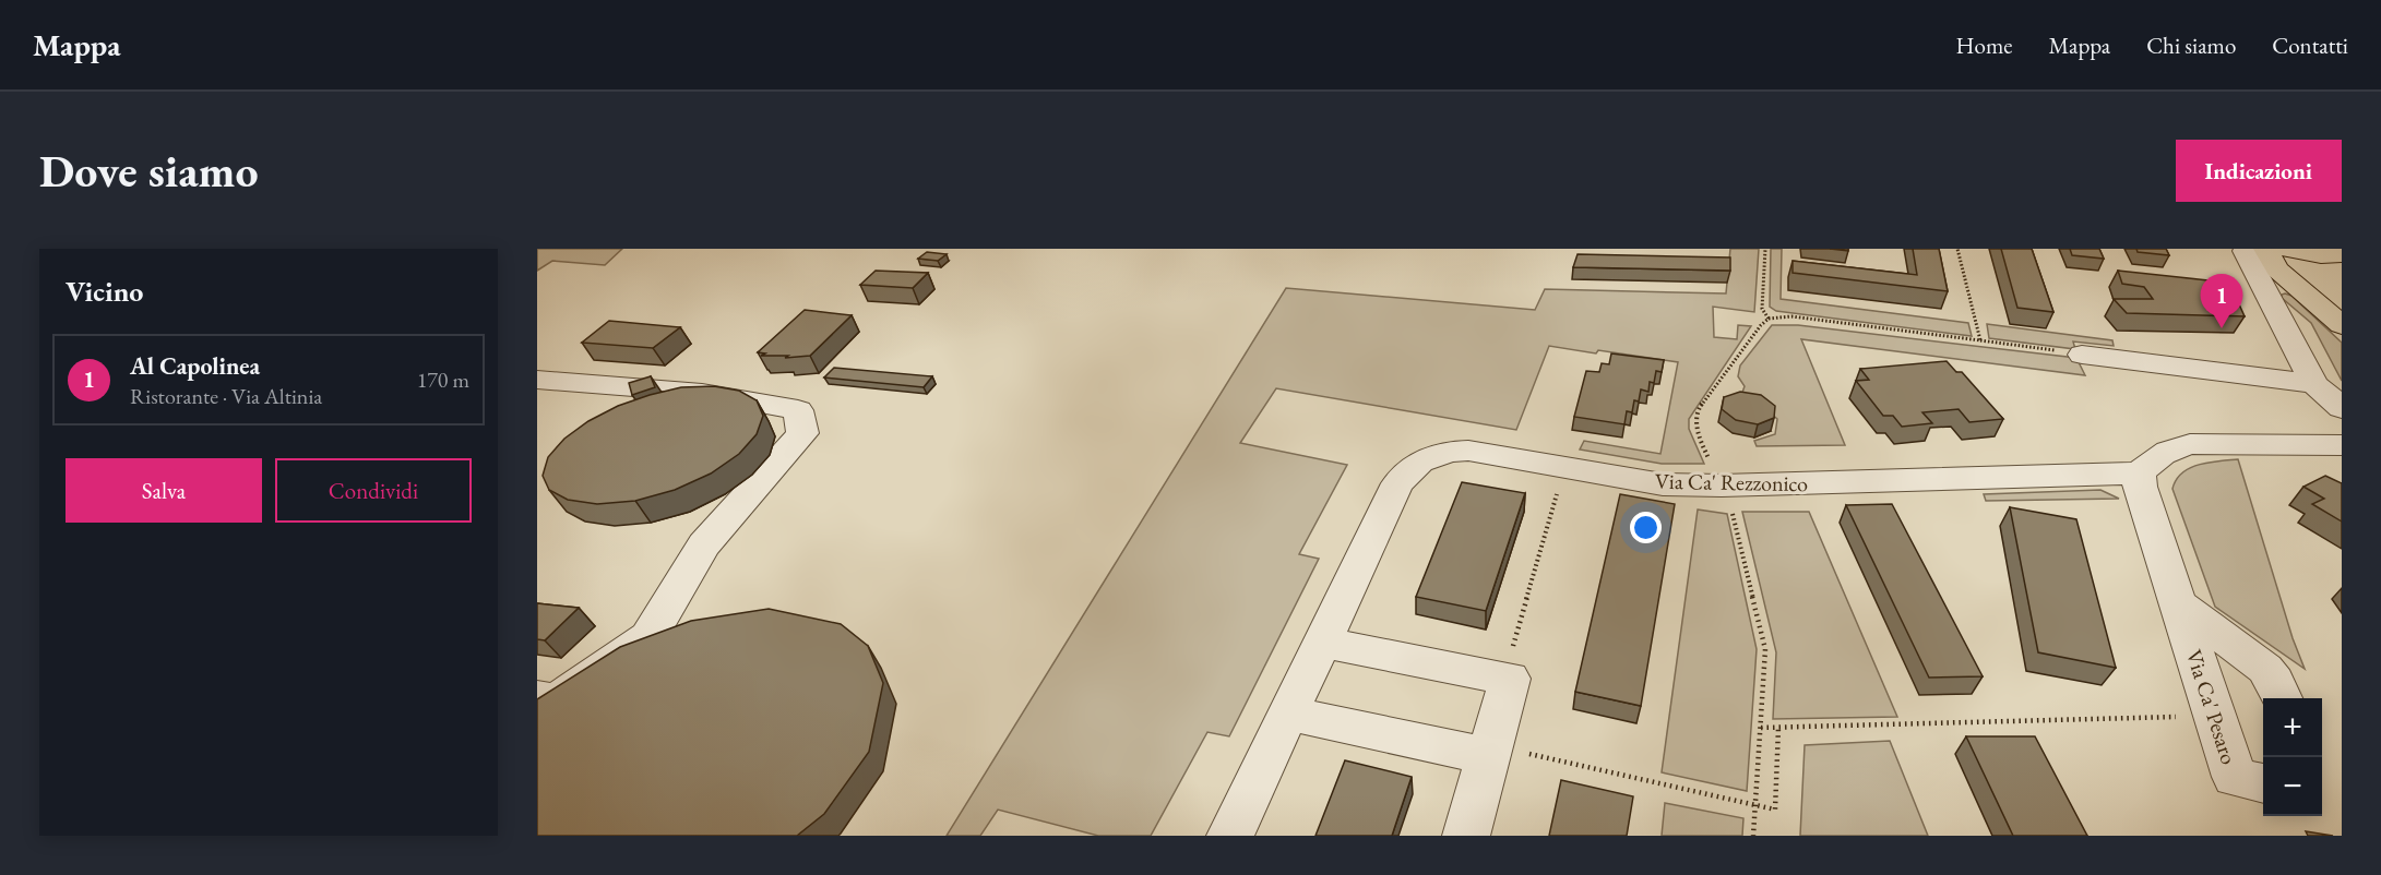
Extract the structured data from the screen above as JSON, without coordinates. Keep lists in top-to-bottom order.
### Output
{
  "streets": {
    "street": ["Via Ca' Rezzonico", "Via Ca' Pesaro"]
  },
  "crossings": [
    ["Via Ca' Rezzonico", "Via Ca' Pesaro"]
  ],
  "page": {
    "header": "Mappa",
    "nav": [
      "Home",
      "Mappa",
      "Chi siamo",
      "Contatti"
    ],
    "buttons": [
      "Indicazioni",
      ["Salva", "Condividi"]
    ],
    "title": "Dove siamo",
    "heading": "Vicino",
    "pins": "1",
    "list": [
      {
        "mark": "1",
        "name": "Al Capolinea",
        "note": "Ristorante · Via Altinia",
        "value": "170 m"
      }
    ],
    "map_buttons": ["+", "−"]
  }
}
